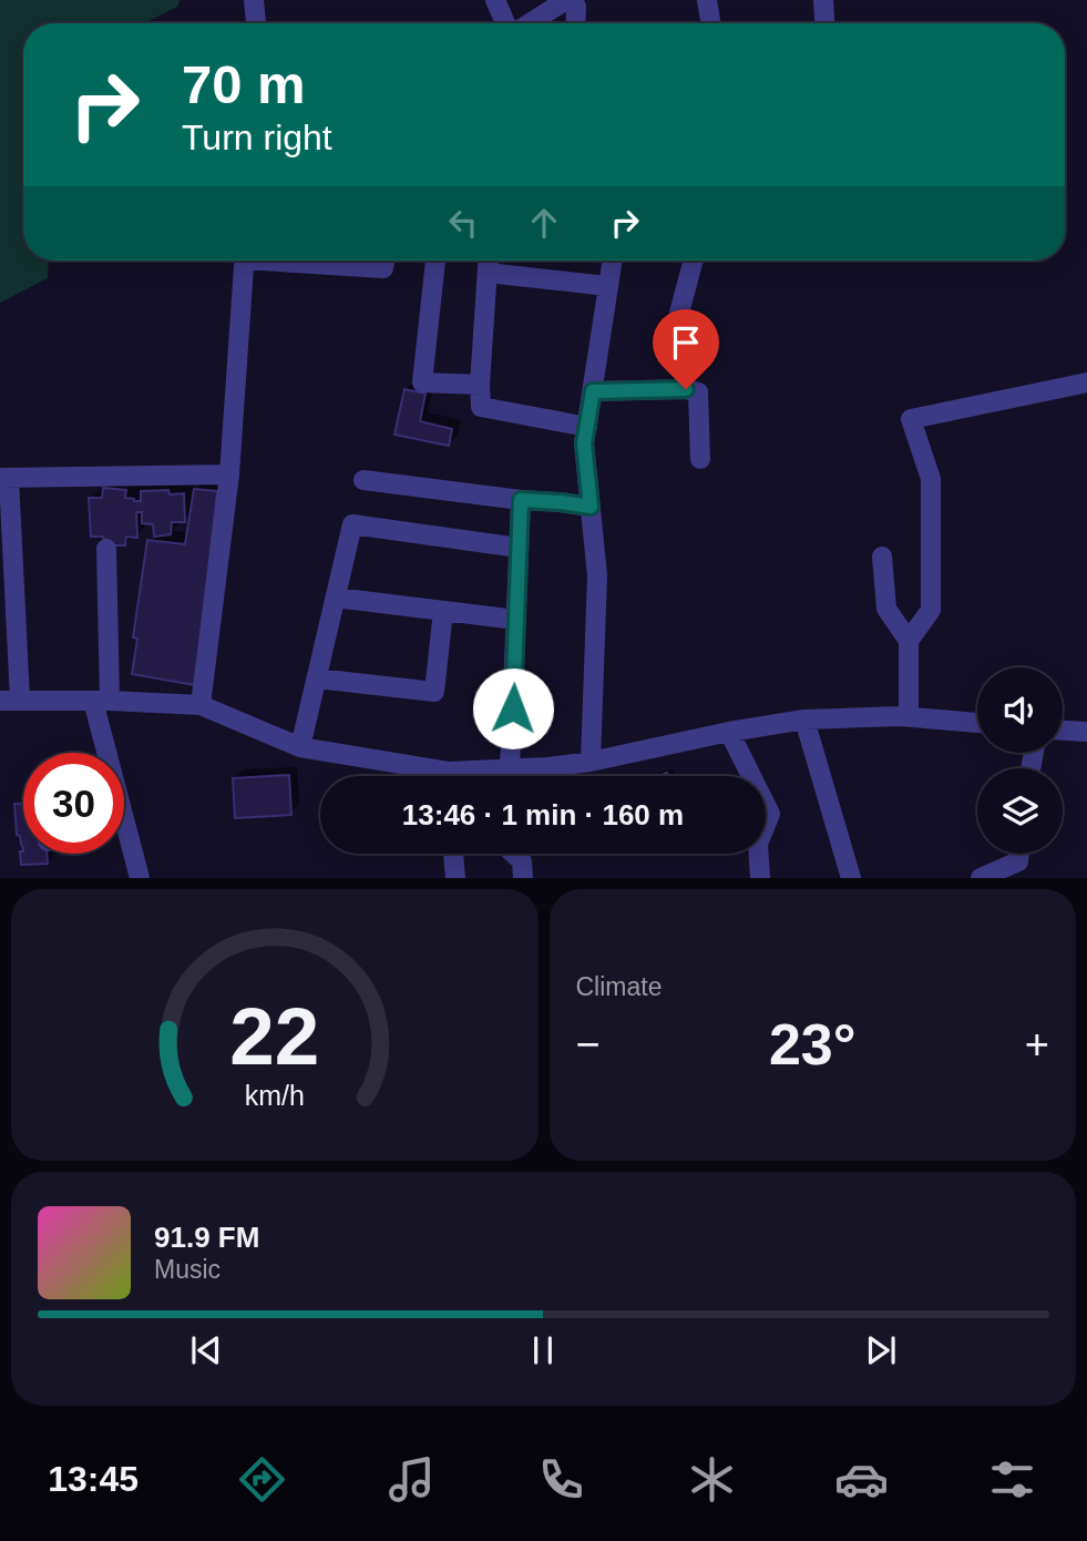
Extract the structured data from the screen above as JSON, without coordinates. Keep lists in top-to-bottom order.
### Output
{
  "page": {
    "turn": ["70 m", "Turn right"],
    "limit": "30",
    "trip": "13:46 · 1 min · 160 m",
    "tile": "Climate",
    "heat": ["−", "23°", "+"],
    "song": ["91.9 FM", "Music"],
    "tabs": "13:45",
    "gauge": ["22", "km/h"]
  }
}
